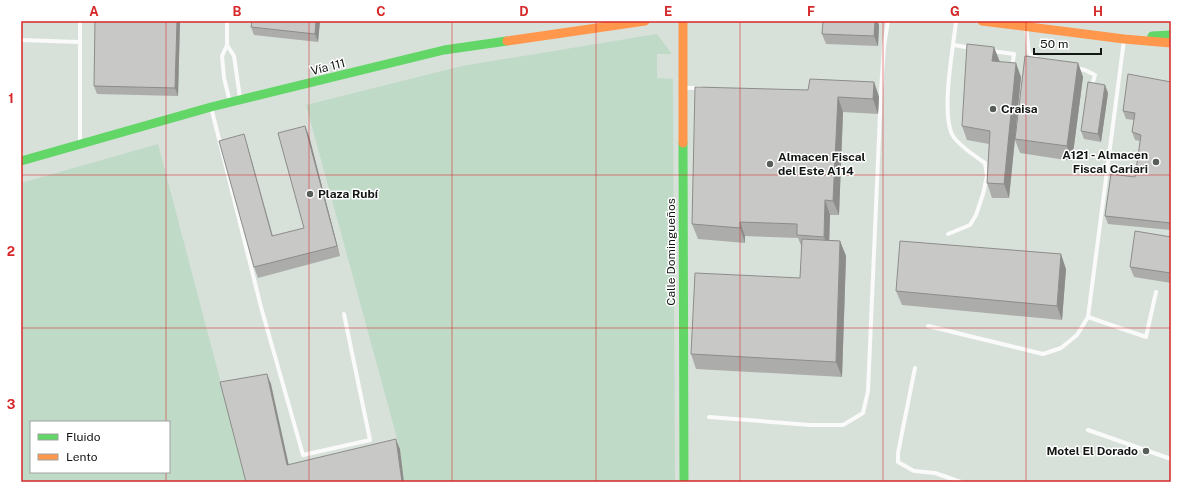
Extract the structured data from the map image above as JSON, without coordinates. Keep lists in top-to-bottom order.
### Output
{
  "streets": {
    "main road": ["Vía 111", "Calle Domingueños"]
  },
  "places": [
    "Craisa",
    "A121 - Almacen Fiscal Cariari",
    "Almacen Fiscal del Este A114",
    "Plaza Rubí",
    "Motel El Dorado"
  ],
  "legend": ["Fluido", "Lento"],
  "scale_bar": "50 m",
  "grid": {
    "columns": [
      "A",
      "B",
      "C",
      "D",
      "E",
      "F",
      "G",
      "H"
    ],
    "rows": ["1", "2", "3"]
  }
}
